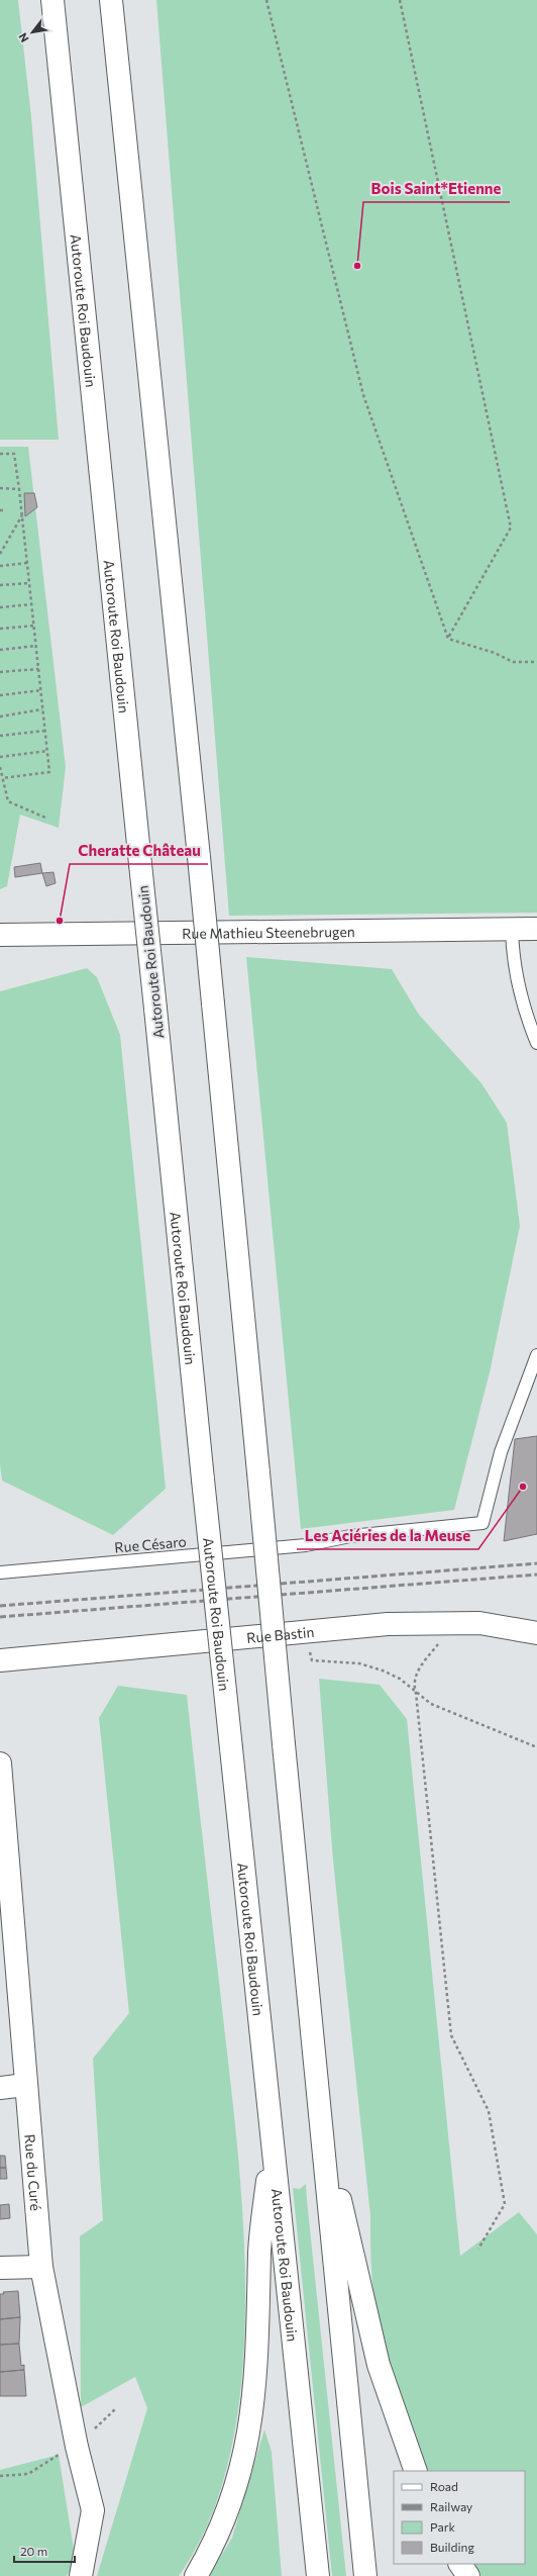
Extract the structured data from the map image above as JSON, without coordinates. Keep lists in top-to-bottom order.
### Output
{
  "streets": {
    "main road": [
      "Autoroute Roi Baudouin",
      "Rue Mathieu Steenebrugen",
      "Rue Bastin",
      "Rue du Curé"
    ],
    "lane": ["Rue Césaro"]
  },
  "places": ["Bois Saint*Etienne", "Cheratte Château", "Les Aciéries de la Meuse"],
  "legend": [
    "Road",
    "Railway",
    "Park",
    "Building"
  ],
  "scale_bar": "20 m",
  "north": "bottom left"
}
